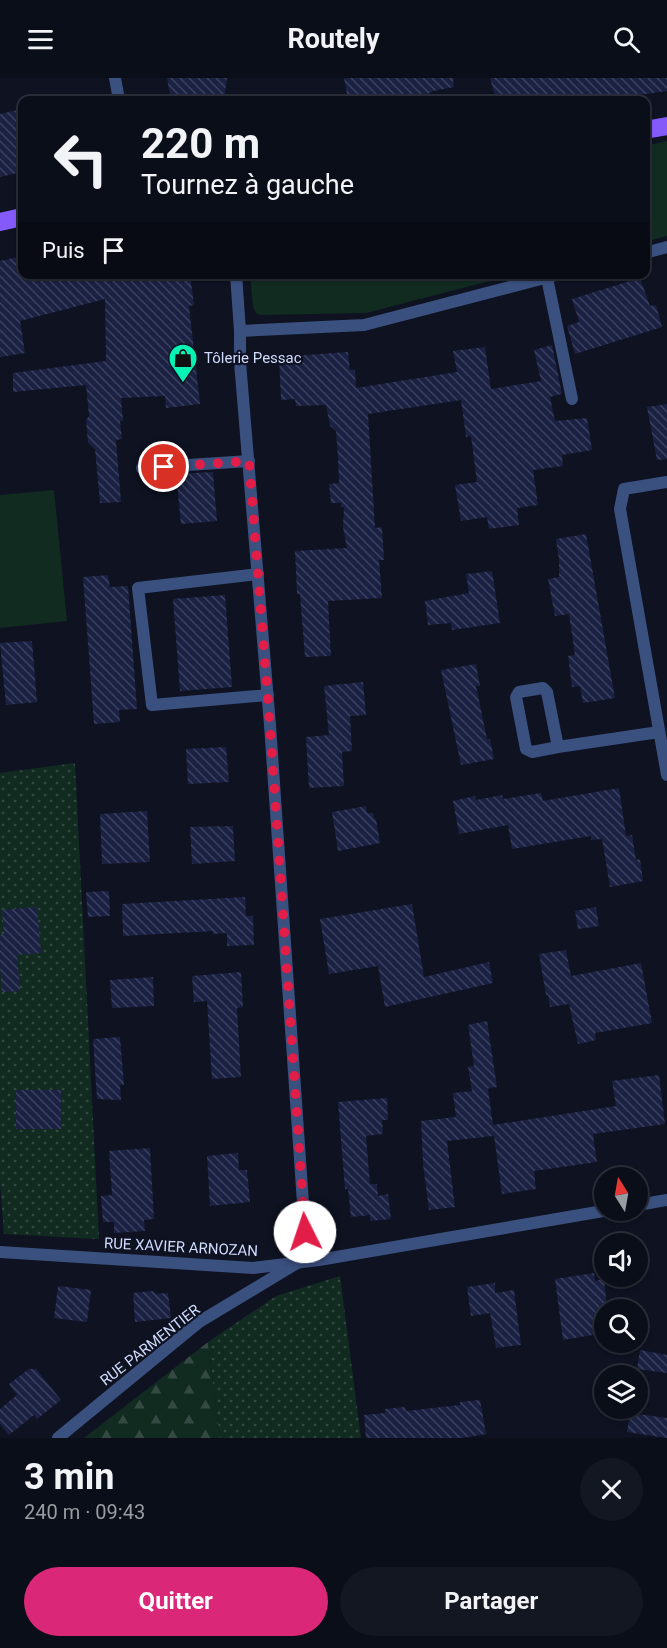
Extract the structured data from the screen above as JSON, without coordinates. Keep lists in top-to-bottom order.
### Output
{
  "streets": {
    "street": ["RUE XAVIER ARNOZAN", "RUE PARMENTIER"]
  },
  "crossings": [
    ["RUE XAVIER ARNOZAN", "RUE PARMENTIER"]
  ],
  "places": {
    "shop": ["Tôlerie Pessac"]
  },
  "north": "top",
  "page": {
    "header": "Routely",
    "turn": ["220 m", "Tournez à gauche"],
    "then": "Puis",
    "heading": ["3 min", "240 m · 09:43"],
    "buttons": ["Quitter", "Partager"]
  }
}
